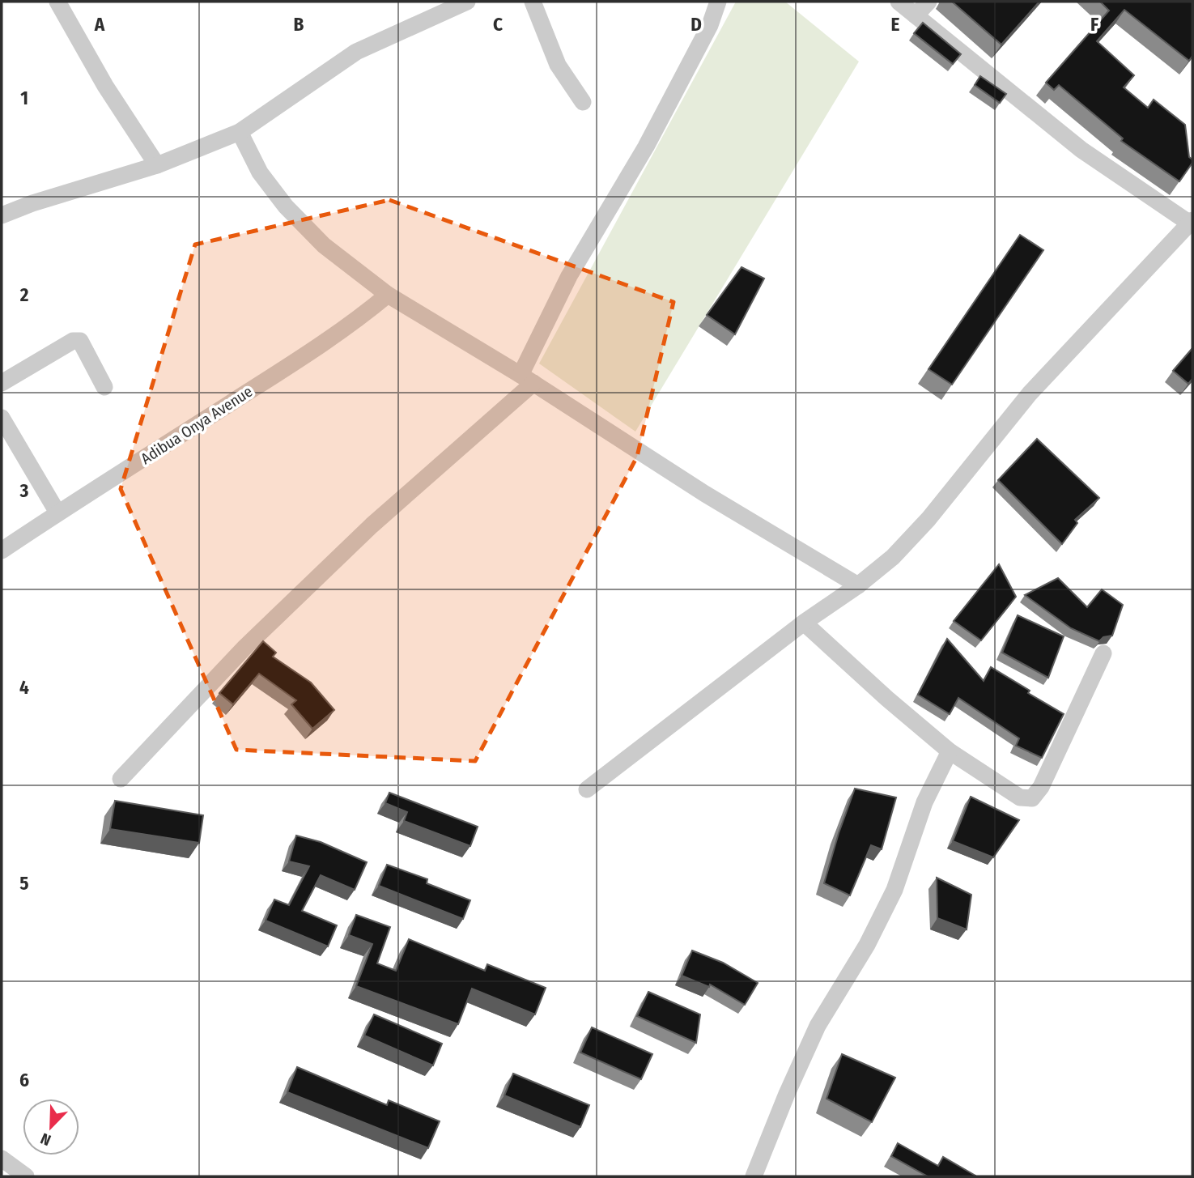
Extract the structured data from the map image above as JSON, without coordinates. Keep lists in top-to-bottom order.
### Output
{
  "streets": {
    "street": ["Adibua Onya Avenue"]
  },
  "north": "bottom left",
  "grid": {
    "columns": [
      "A",
      "B",
      "C",
      "D",
      "E",
      "F"
    ],
    "rows": [
      "1",
      "2",
      "3",
      "4",
      "5",
      "6"
    ]
  }
}
